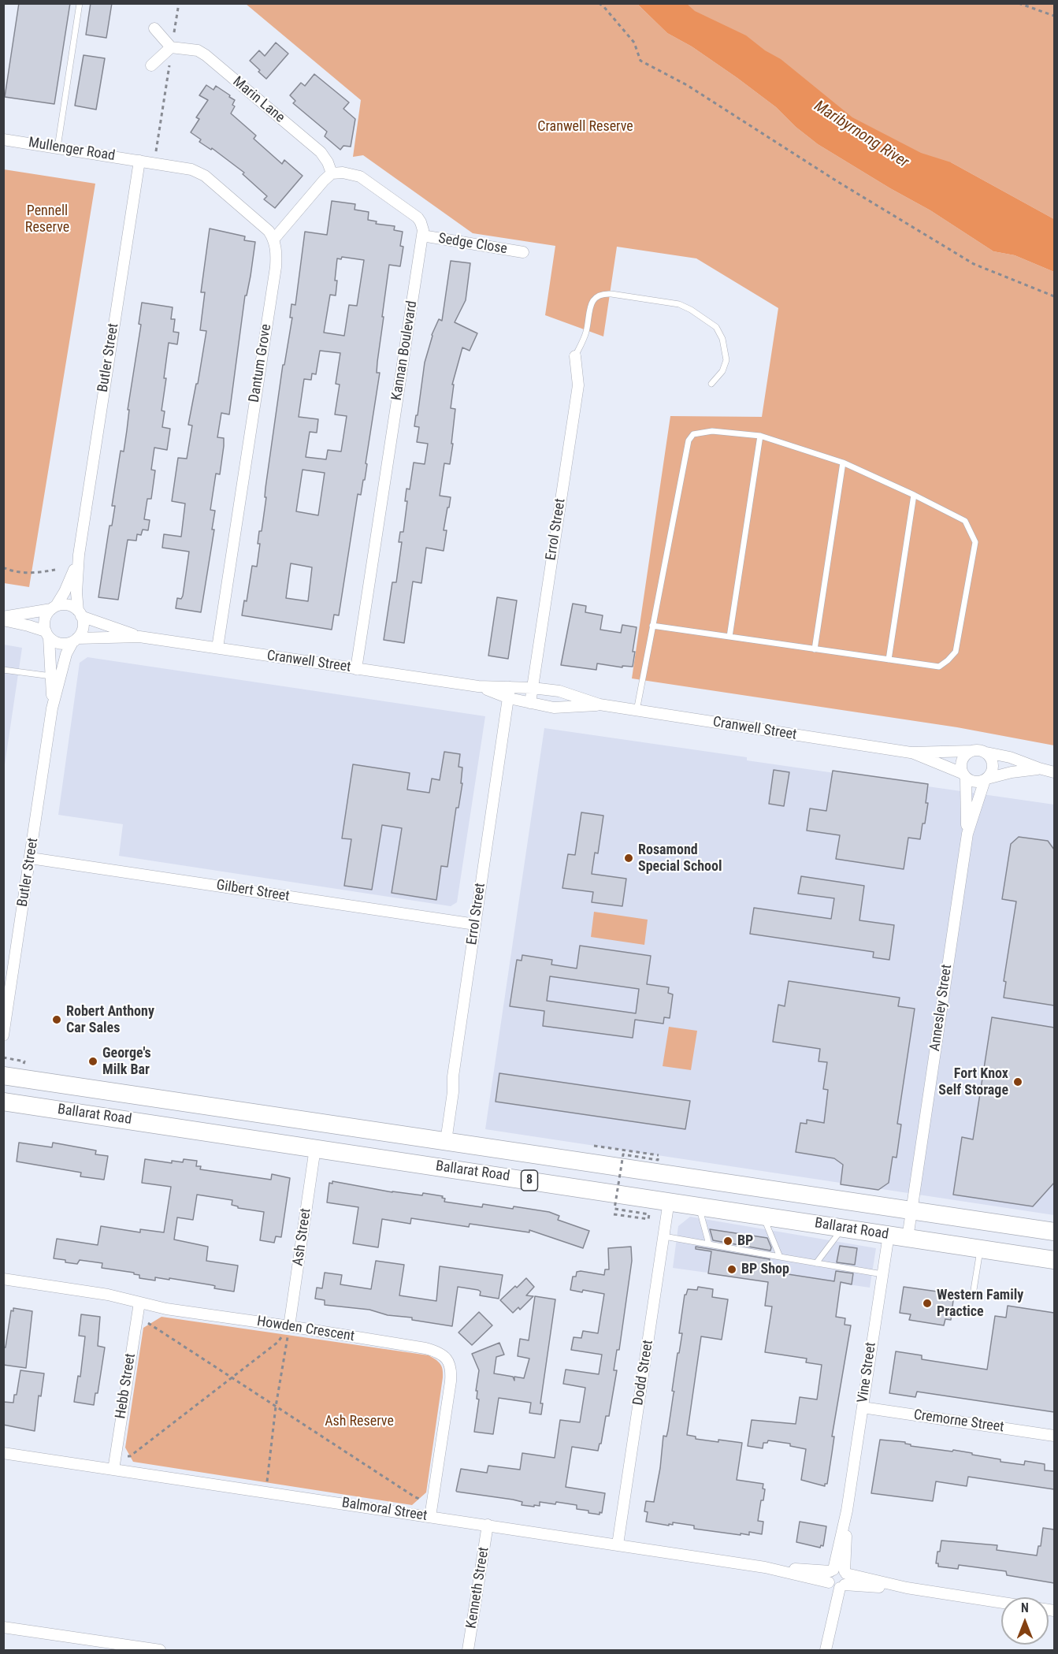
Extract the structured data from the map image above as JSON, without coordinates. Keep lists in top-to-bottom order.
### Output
{
  "streets": {
    "highway": ["Ballarat Road", "8"],
    "street": [
      "Marin Lane",
      "Mullenger Road",
      "Sedge Close",
      "Kannan Boulevard",
      "Butler Street",
      "Dantum Grove",
      "Errol Street",
      "Cranwell Street",
      "Gilbert Street",
      "Annesley Street",
      "Ash Street",
      "Howden Crescent",
      "Dodd Street",
      "Vine Street",
      "Hebb Street",
      "Cremorne Street",
      "Balmoral Street",
      "Kenneth Street"
    ]
  },
  "crossings": [
    ["Mullenger Road", "Butler Street"],
    ["Sedge Close", "Kannan Boulevard"],
    ["Kannan Boulevard", "Cranwell Street"],
    ["Butler Street", "Cranwell Street"],
    ["Butler Street", "Gilbert Street"],
    ["Dantum Grove", "Cranwell Street"],
    ["Errol Street", "Cranwell Street"],
    ["Errol Street", "Gilbert Street"],
    ["Errol Street", "Ballarat Road"],
    ["Cranwell Street", "Annesley Street"],
    ["Annesley Street", "Ballarat Road"],
    ["Ballarat Road", "Ash Street"],
    ["Ballarat Road", "Dodd Street"],
    ["Ballarat Road", "Vine Street"],
    ["Ash Street", "Howden Crescent"],
    ["Howden Crescent", "Hebb Street"],
    ["Howden Crescent", "Balmoral Street"],
    ["Dodd Street", "Balmoral Street"],
    ["Vine Street", "Cremorne Street"],
    ["Vine Street", "Balmoral Street"],
    ["Hebb Street", "Balmoral Street"],
    ["Balmoral Street", "Kenneth Street"]
  ],
  "water": ["Maribyrnong River"],
  "parks": ["Cranwell Reserve", "Pennell Reserve", "Ash Reserve"],
  "places": [
    "Rosamond Special School",
    "Robert Anthony Car Sales",
    "George's Milk Bar",
    "Fort Knox Self Storage",
    "BP",
    "BP Shop",
    "Western Family Practice"
  ],
  "north": "top"
}
